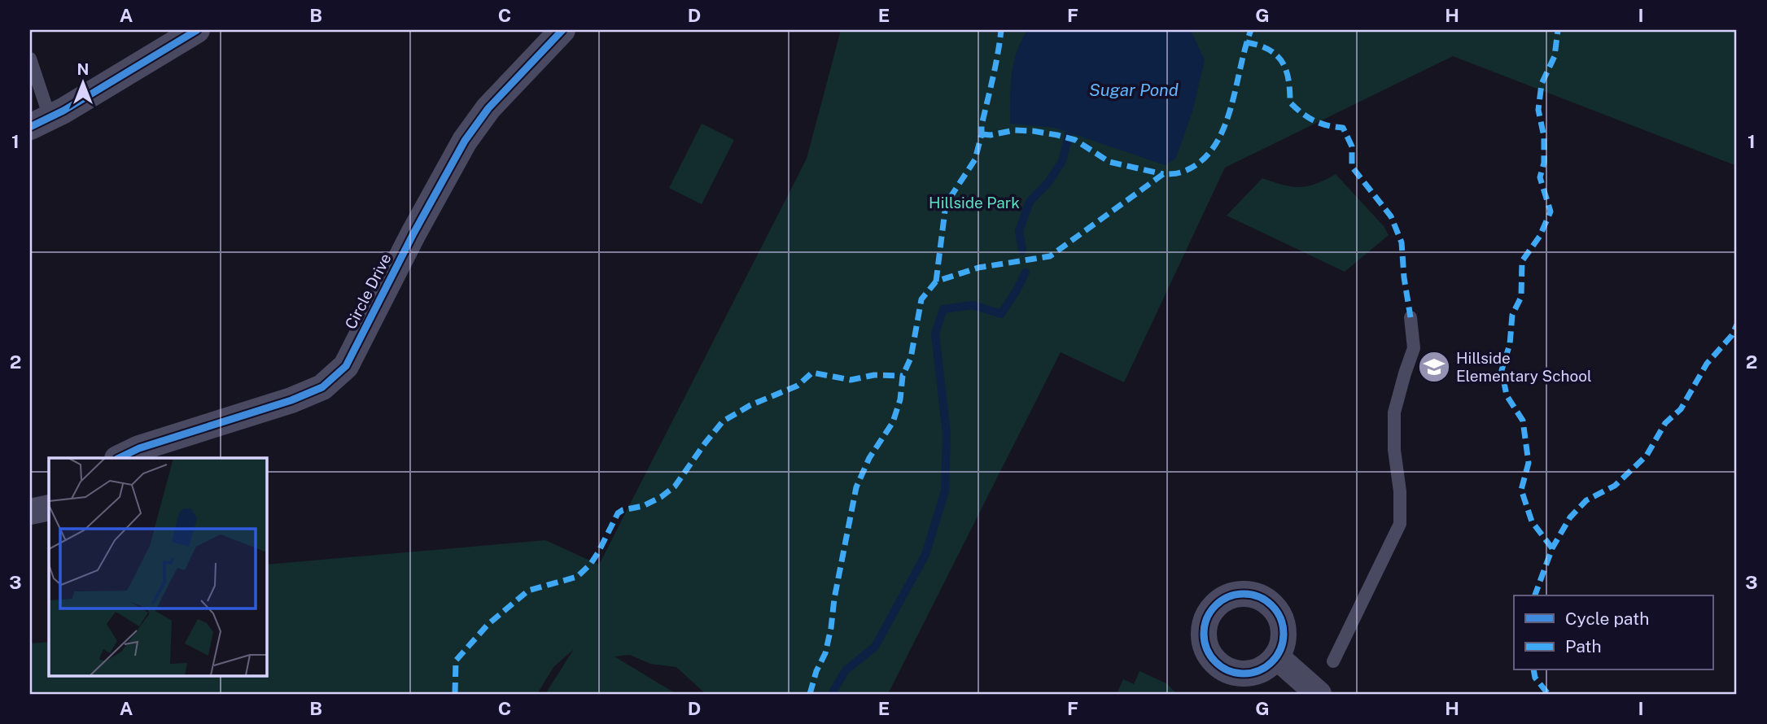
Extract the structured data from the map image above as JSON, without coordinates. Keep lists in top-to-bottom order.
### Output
{
  "streets": {
    "street": ["Circle Drive"]
  },
  "water": ["Sugar Pond"],
  "parks": ["Hillside Park"],
  "places": {
    "school or university": ["Hillside Elementary School"]
  },
  "legend": ["Cycle path", "Path"],
  "north": "top",
  "grid": {
    "columns": [
      "A",
      "B",
      "C",
      "D",
      "E",
      "F",
      "G",
      "H",
      "I"
    ],
    "rows": ["1", "2", "3"]
  }
}
